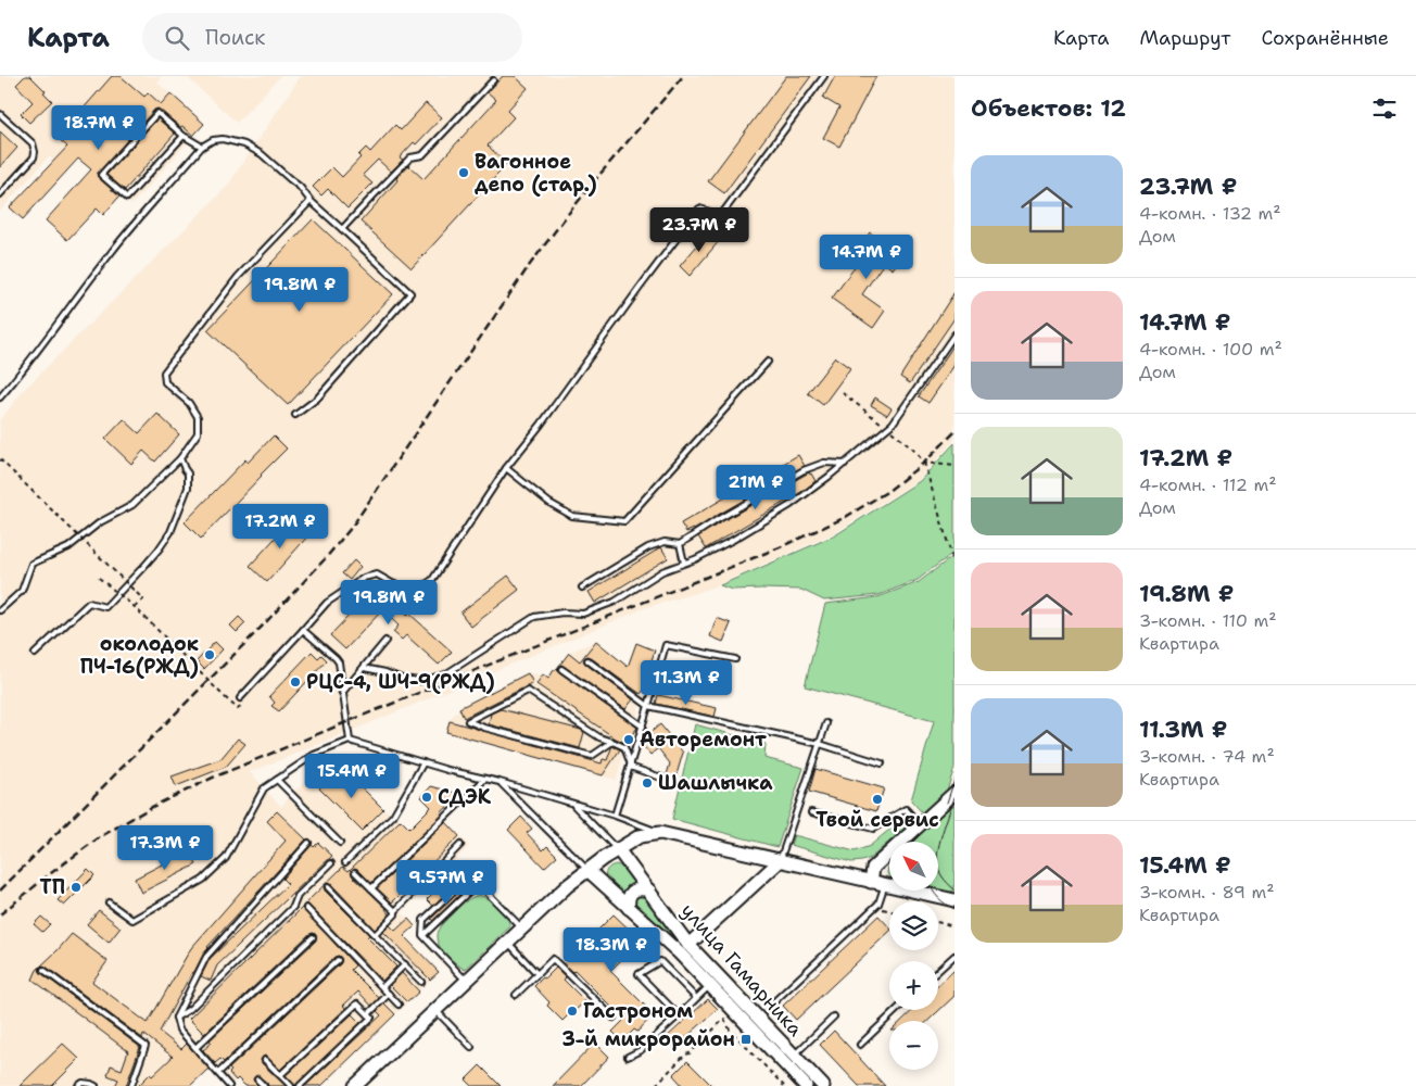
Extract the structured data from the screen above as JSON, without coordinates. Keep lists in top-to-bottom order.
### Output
{
  "streets": {
    "main road": ["улица Гамарника"]
  },
  "places": {
    "other": [
      "Вагонное депо (стар.)",
      "околодок ПЧ-16(РЖД)",
      "РЦС-4, ШЧ-9(РЖД)",
      "Авторемонт",
      "Шашлычка",
      "СДЭК",
      "Твой сервис",
      "ТП",
      "Гастроном"
    ],
    "transit": ["3-й микрорайон"]
  },
  "north": "top left",
  "page": {
    "header": "Карта",
    "search": "Поиск",
    "nav": ["Карта", "Маршрут", "Сохранённые"],
    "heading": "Объектов: 12",
    "price": [
      "18.7M ₽",
      "23.7M ₽",
      "14.7M ₽",
      "19.8M ₽",
      "21M ₽",
      "17.2M ₽",
      "19.8M ₽",
      "11.3M ₽",
      "15.4M ₽",
      "17.3M ₽",
      "9.57M ₽",
      "18.3M ₽"
    ],
    "list": [
      {
        "name": "23.7M ₽",
        "note": "4-комн. · 132 m² · Дом"
      },
      {
        "name": "14.7M ₽",
        "note": "4-комн. · 100 m² · Дом"
      },
      {
        "name": "17.2M ₽",
        "note": "4-комн. · 112 m² · Дом"
      },
      {
        "name": "19.8M ₽",
        "note": "3-комн. · 110 m² · Квартира"
      },
      {
        "name": "11.3M ₽",
        "note": "3-комн. · 74 m² · Квартира"
      },
      {
        "name": "15.4M ₽",
        "note": "3-комн. · 89 m² · Квартира"
      }
    ],
    "map_buttons": ["+", "−"]
  }
}
